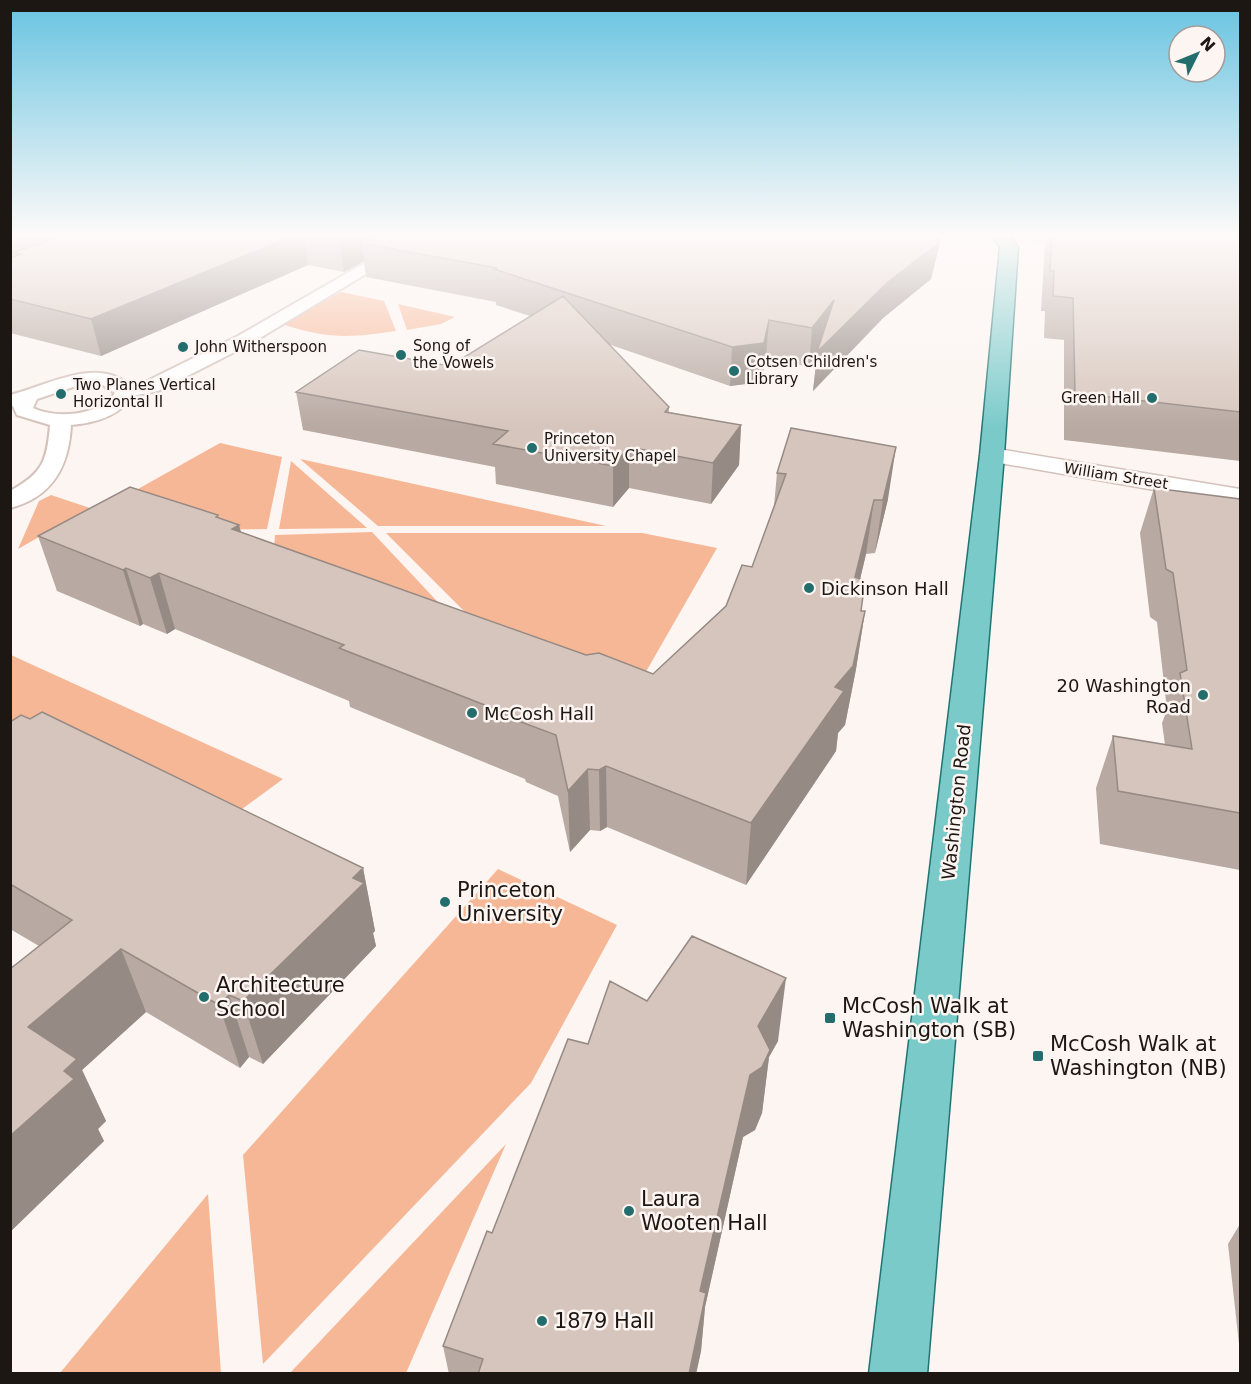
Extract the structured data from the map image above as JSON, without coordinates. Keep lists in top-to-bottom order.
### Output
{
  "streets": {
    "main road": ["Washington Road"],
    "street": ["William Street"]
  },
  "crossings": [
    ["William Street", "Washington Road"]
  ],
  "places": {
    "other": [
      "John Witherspoon",
      "Song of the Vowels",
      "Cotsen Children's Library",
      "Two Planes Vertical Horizontal II",
      "Green Hall",
      "Princeton University Chapel",
      "Dickinson Hall",
      "20 Washington Road",
      "McCosh Hall",
      "Princeton University",
      "Architecture School",
      "Laura Wooten Hall",
      "1879 Hall"
    ],
    "transit": ["McCosh Walk at Washington (SB)", "McCosh Walk at Washington (NB)"]
  },
  "north": "top right"
}
